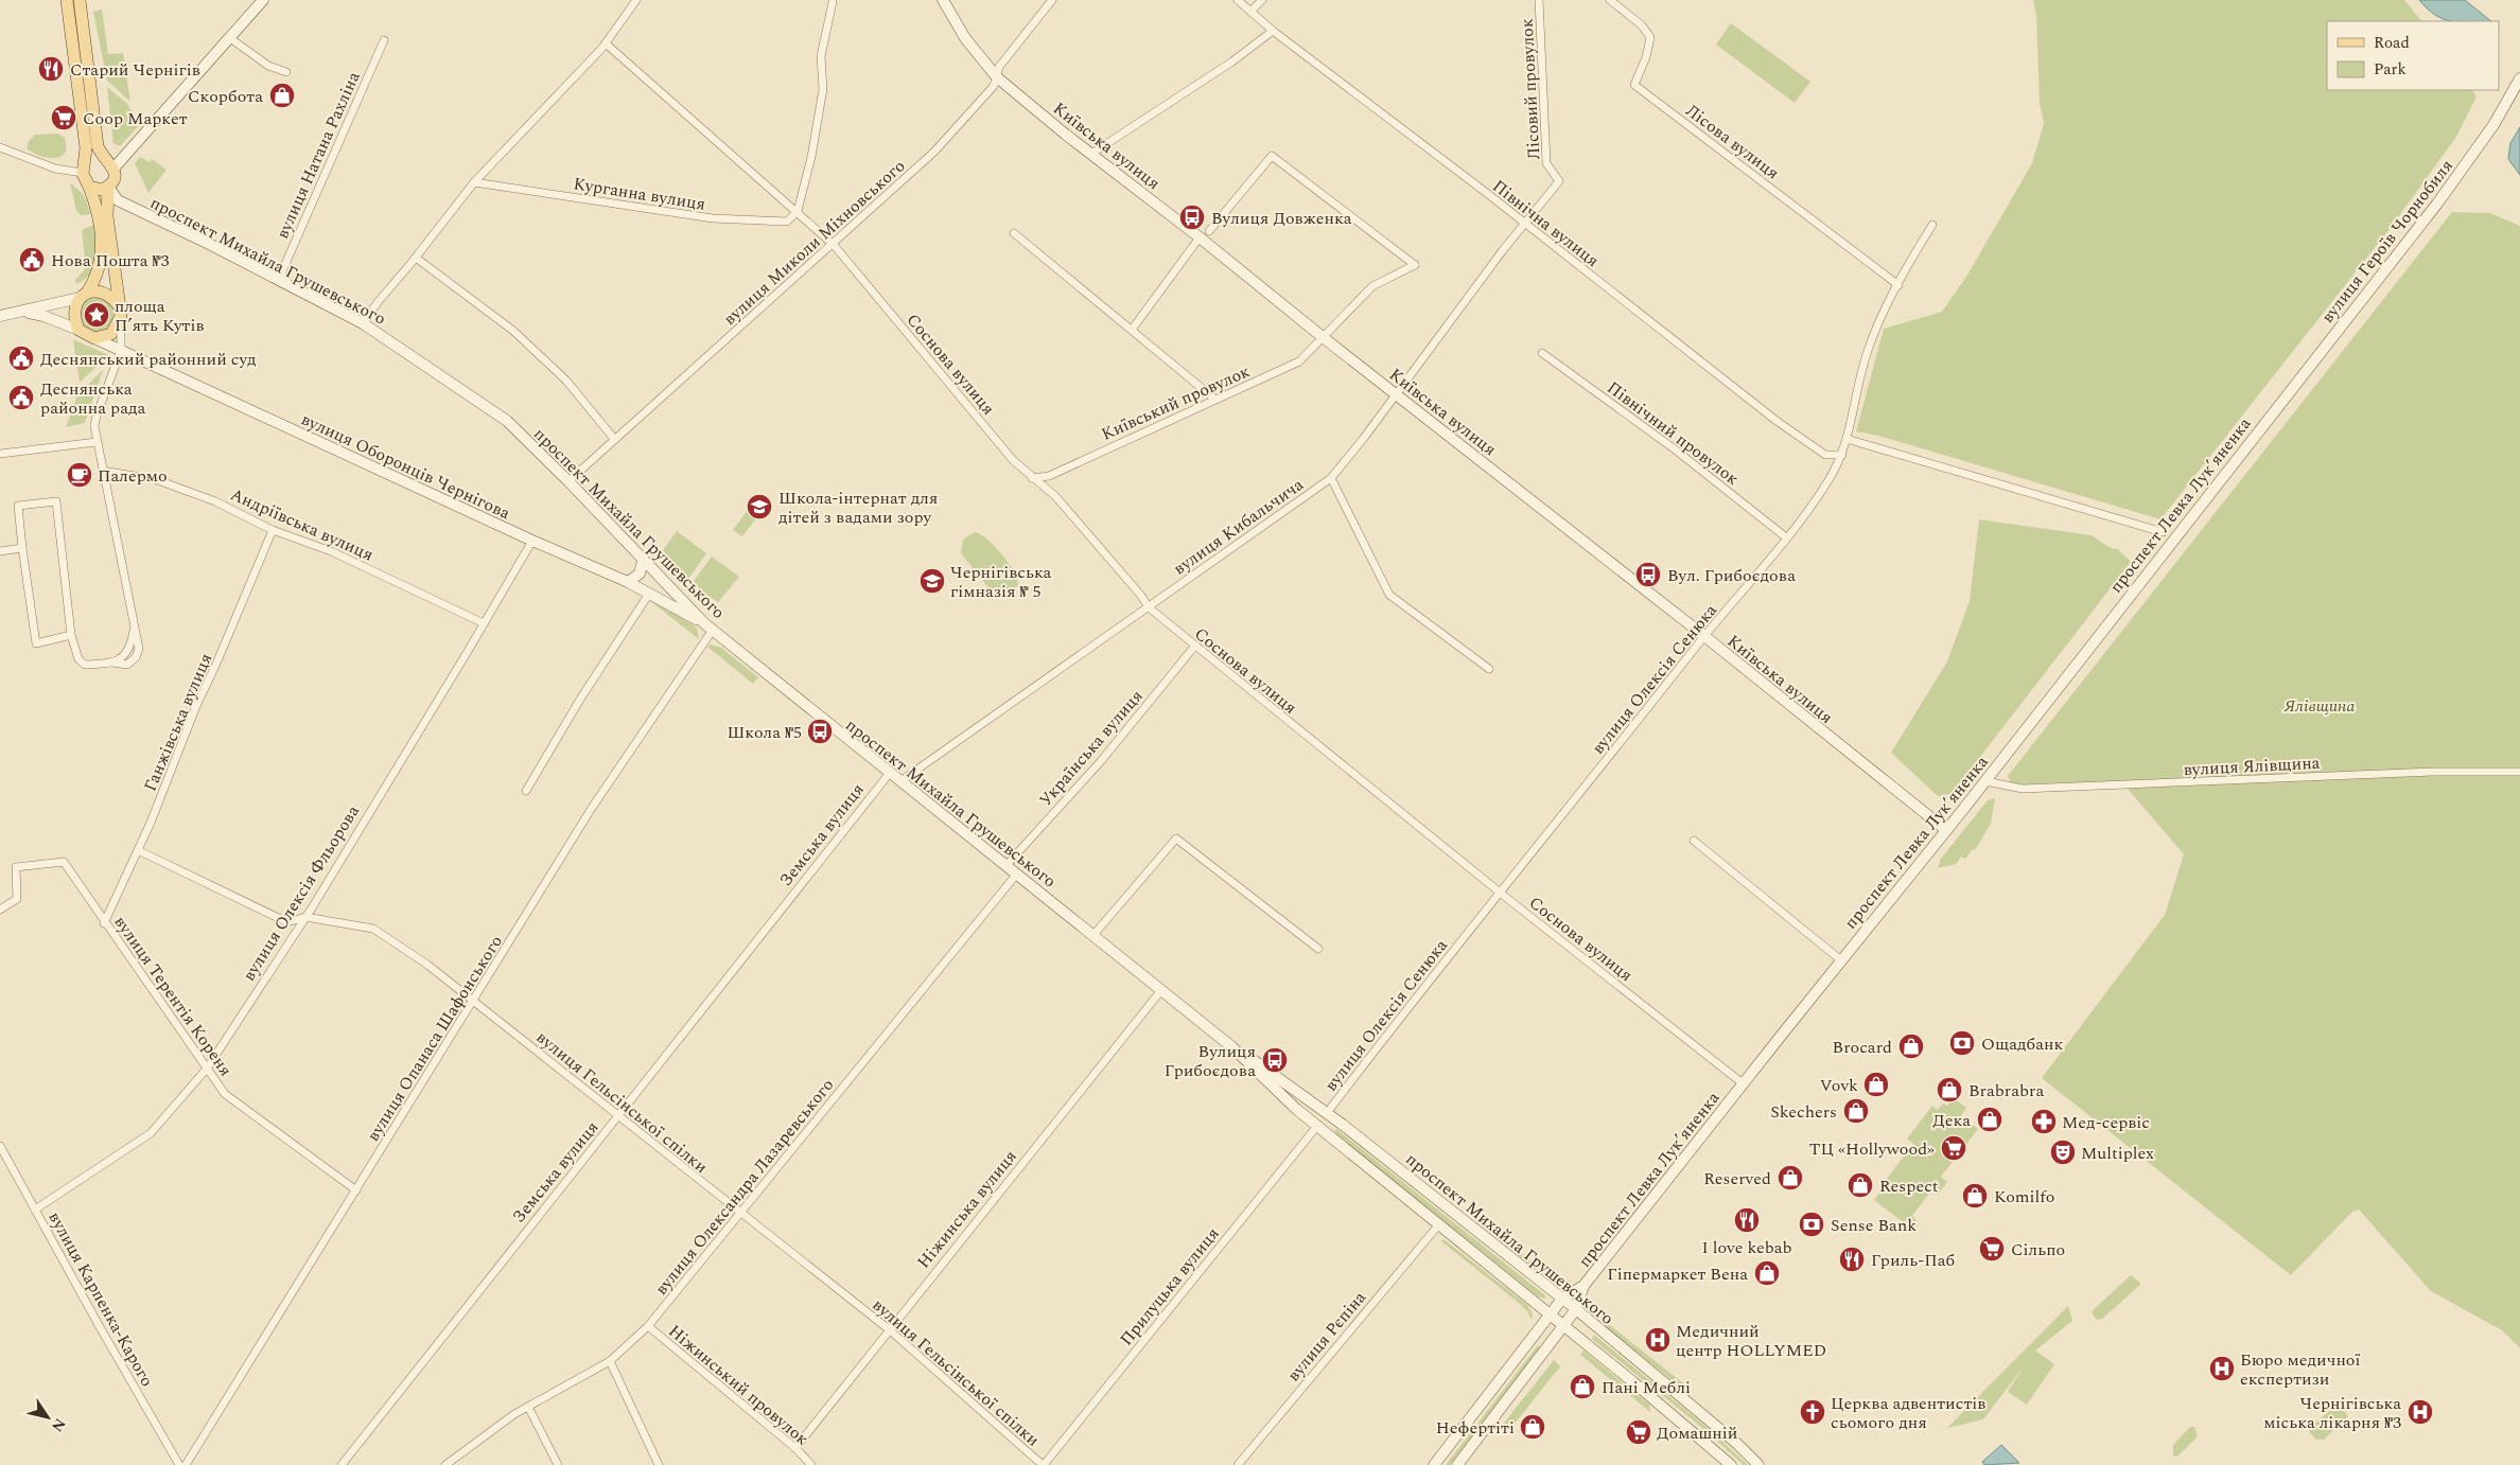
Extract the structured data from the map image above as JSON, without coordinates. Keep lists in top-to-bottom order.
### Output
{
  "streets": {
    "main road": [
      "Київська вулиця",
      "вулиця Героїв Чорнобиля",
      "проспект Михайла Грушевського",
      "вулиця Оборонців Чернігова",
      "проспект Левка Лукʼяненка"
    ],
    "street": [
      "Лісовий провулок",
      "Лісова вулиця",
      "вулиця Натана Рахліна",
      "Курганна вулиця",
      "Північна вулиця",
      "вулиця Миколи Міхновського",
      "Соснова вулиця",
      "Київський провулок",
      "Північний провулок",
      "Андріївська вулиця",
      "вулиця Кибальчича",
      "вулиця Олексія Сенюка",
      "Ганжівська вулиця",
      "Українська вулиця",
      "вулиця Ялівщина",
      "Земська вулиця",
      "вулиця Олексія Фльорова",
      "вулиця Терентія Кореня",
      "вулиця Опанаса Шафонського",
      "вулиця Гельсінської спілки",
      "вулиця Олександра Лазаревського",
      "Ніжинська вулиця",
      "Прилуцька вулиця",
      "вулиця Карпенка-Карого",
      "вулиця Рєпіна",
      "Ніжинський провулок"
    ]
  },
  "crossings": [
    ["Лісовий провулок", "Північна вулиця"],
    ["Лісовий провулок", "вулиця Кибальчича"],
    ["Лісова вулиця", "вулиця Олексія Сенюка"],
    ["Київська вулиця", "вулиця Миколи Міхновського"],
    ["Київська вулиця", "Київський провулок"],
    ["Київська вулиця", "проспект Левка Лукʼяненка"],
    ["Київська вулиця", "вулиця Кибальчича"],
    ["Київська вулиця", "вулиця Олексія Сенюка"],
    ["вулиця Натана Рахліна", "проспект Михайла Грушевського"],
    ["Курганна вулиця", "Соснова вулиця"],
    ["Північна вулиця", "вулиця Кибальчича"],
    ["Північна вулиця", "вулиця Олексія Сенюка"],
    ["вулиця Героїв Чорнобиля", "проспект Левка Лукʼяненка"],
    ["вулиця Миколи Міхновського", "проспект Михайла Грушевського"],
    ["вулиця Миколи Міхновського", "Соснова вулиця"],
    ["проспект Михайла Грушевського", "вулиця Оборонців Чернігова"],
    ["проспект Михайла Грушевського", "проспект Левка Лукʼяненка"],
    ["проспект Михайла Грушевського", "вулиця Кибальчича"],
    ["проспект Михайла Грушевського", "вулиця Олексія Сенюка"],
    ["проспект Михайла Грушевського", "Українська вулиця"],
    ["проспект Михайла Грушевського", "Земська вулиця"],
    ["проспект Михайла Грушевського", "вулиця Опанаса Шафонського"],
    ["проспект Михайла Грушевського", "вулиця Олександра Лазаревського"],
    ["проспект Михайла Грушевського", "Ніжинська вулиця"],
    ["проспект Михайла Грушевського", "Прилуцька вулиця"],
    ["проспект Михайла Грушевського", "вулиця Рєпіна"],
    ["Соснова вулиця", "Київський провулок"],
    ["Соснова вулиця", "проспект Левка Лукʼяненка"],
    ["Соснова вулиця", "вулиця Кибальчича"],
    ["Соснова вулиця", "вулиця Олексія Сенюка"],
    ["Соснова вулиця", "Українська вулиця"],
    ["Північний провулок", "вулиця Олексія Сенюка"],
    ["вулиця Оборонців Чернігова", "вулиця Олексія Фльорова"],
    ["вулиця Оборонців Чернігова", "вулиця Опанаса Шафонського"],
    ["проспект Левка Лукʼяненка", "вулиця Ялівщина"],
    ["Андріївська вулиця", "Ганжівська вулиця"],
    ["Андріївська вулиця", "вулиця Олексія Фльорова"],
    ["Ганжівська вулиця", "вулиця Терентія Кореня"],
    ["Ганжівська вулиця", "вулиця Гельсінської спілки"],
    ["Земська вулиця", "вулиця Гельсінської спілки"],
    ["вулиця Олексія Фльорова", "вулиця Терентія Кореня"],
    ["вулиця Олексія Фльорова", "вулиця Гельсінської спілки"],
    ["вулиця Олексія Фльорова", "вулиця Карпенка-Карого"],
    ["вулиця Терентія Кореня", "вулиця Опанаса Шафонського"],
    ["вулиця Опанаса Шафонського", "вулиця Гельсінської спілки"],
    ["вулиця Гельсінської спілки", "вулиця Олександра Лазаревського"],
    ["вулиця Гельсінської спілки", "Ніжинська вулиця"],
    ["вулиця Гельсінської спілки", "Прилуцька вулиця"],
    ["вулиця Олександра Лазаревського", "Ніжинський провулок"],
    ["Ніжинська вулиця", "Ніжинський провулок"]
  ],
  "parks": ["Ялівщина"],
  "places": {
    "restaurant": ["Старий Чернігів", "I love kebab", "Гриль-Паб"],
    "shop": [
      "Скорбота",
      "Brocard",
      "Vovk",
      "Brabrabra",
      "Skechers",
      "Дека",
      "Reserved",
      "Respect",
      "Komilfo",
      "Гіпермаркет Вена",
      "Пані Меблі",
      "Нефертіті"
    ],
    "supermarket": [
      "Coop Маркет",
      "ТЦ «Hollywood»",
      "Сільпо",
      "Домашній"
    ],
    "bus stop": [
      "Вулиця Довженка",
      "Вул. Грибоєдова",
      "Школа №5",
      "Вулиця Грибоєдова"
    ],
    "public building": ["Нова Пошта №3", "Деснянський районний суд", "Деснянська районна рада"],
    "place": ["площа Пʼять Кутів"],
    "cafe": ["Палермо"],
    "school or university": ["Школа-інтернат для дітей з вадами зору", "Чернігівська гімназія № 5"],
    "bank": ["Ощадбанк", "Sense Bank"],
    "pharmacy": ["Мед-сервіс"],
    "theatre": ["Multiplex"],
    "hospital": ["Медичний центр HOLLYMED", "Бюро медичної експертизи", "Чернігівська міська лікарня №3"],
    "church": ["Церква адвентистів сьомого дня"]
  },
  "legend": ["Road", "Park"],
  "north": "bottom right"
}
